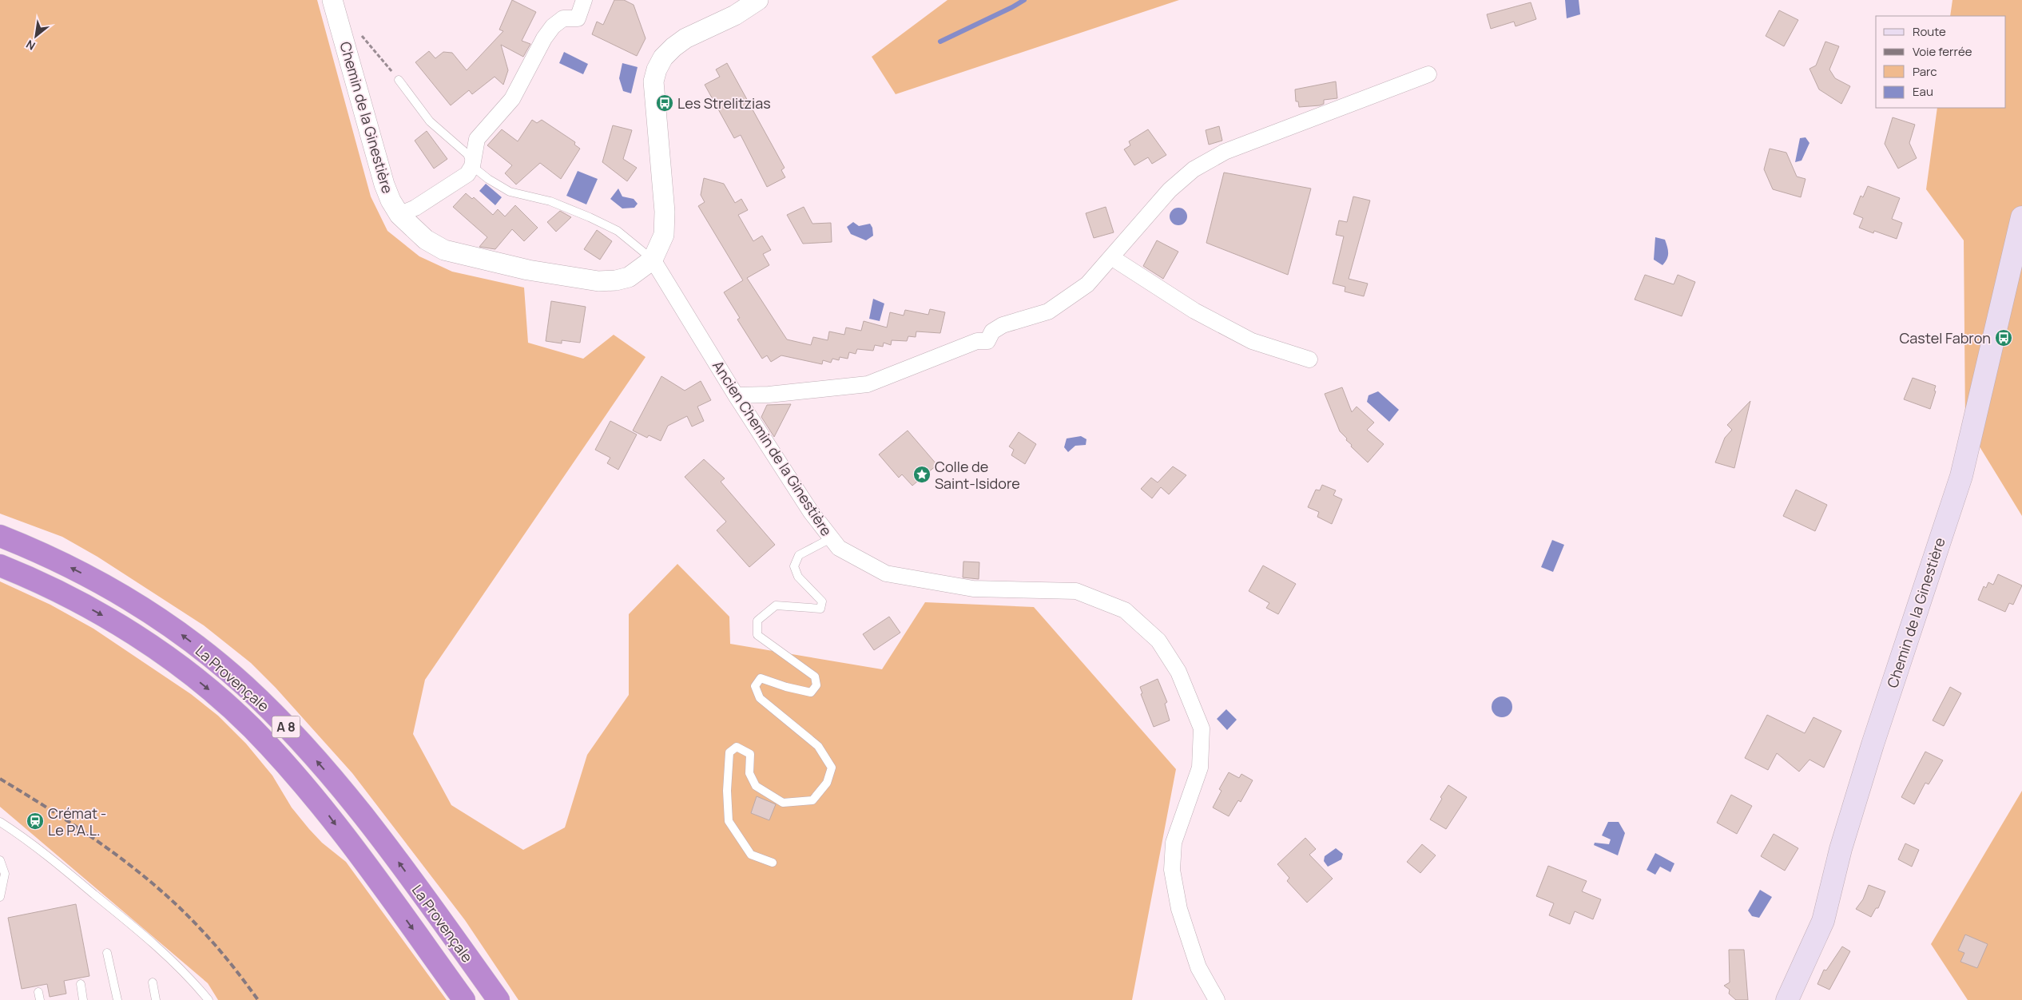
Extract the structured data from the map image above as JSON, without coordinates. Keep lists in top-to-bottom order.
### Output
{
  "streets": {
    "highway": ["La Provençale", "A 8"],
    "main road": ["Chemin de la Ginestière"],
    "street": ["Ancien Chemin de la Ginestière"]
  },
  "crossings": [
    ["Chemin de la Ginestière", "Ancien Chemin de la Ginestière"]
  ],
  "places": {
    "bus stop": ["Les Strelitzias", "Castel Fabron"],
    "place": ["Colle de Saint-Isidore"],
    "station": ["Crémat - Le P.A.L."]
  },
  "legend": [
    "Route",
    "Voie ferrée",
    "Parc",
    "Eau"
  ],
  "north": "bottom left"
}
